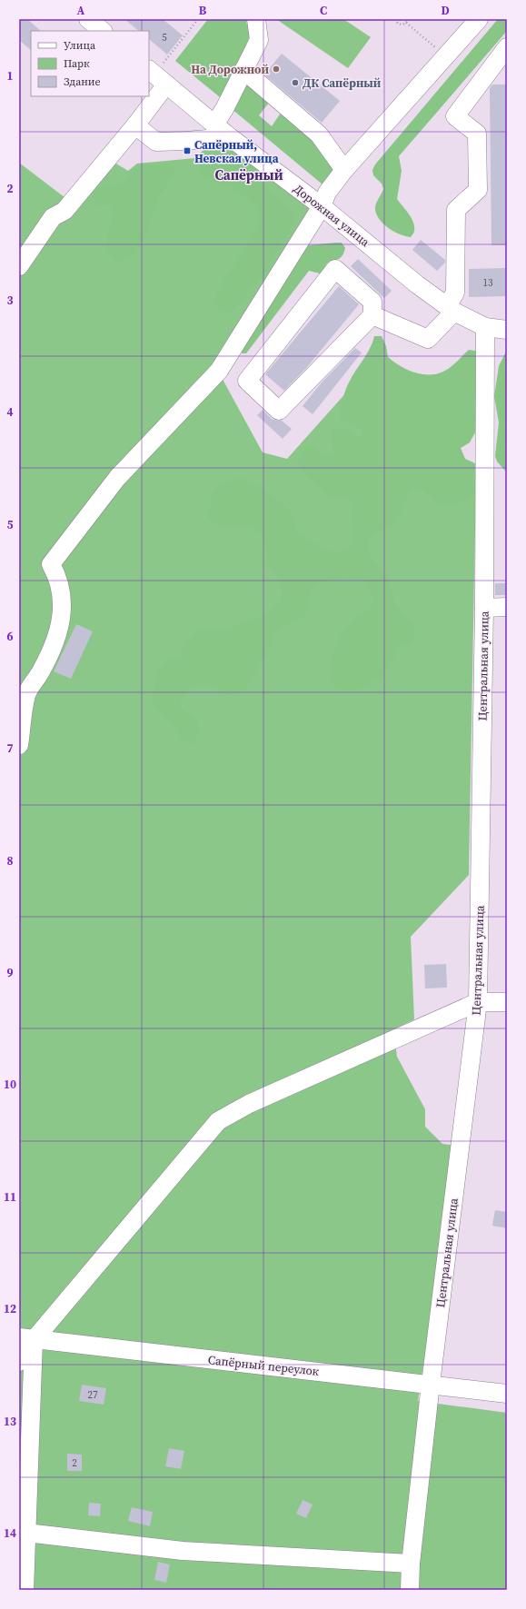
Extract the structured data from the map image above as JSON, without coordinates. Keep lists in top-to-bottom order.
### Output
{
  "streets": {
    "street": ["Дорожная улица", "Центральная улица", "Сапёрный переулок"]
  },
  "crossings": [
    ["Дорожная улица", "Центральная улица"],
    ["Центральная улица", "Сапёрный переулок"]
  ],
  "districts": ["Сапёрный"],
  "places": {
    "other": ["На Дорожной", "ДК Сапёрный"],
    "transit": ["Сапёрный, Невская улица"]
  },
  "house_numbers": [
    "5",
    "13",
    "27",
    "2"
  ],
  "legend": ["Улица", "Парк", "Здание"],
  "grid": {
    "columns": [
      "A",
      "B",
      "C",
      "D"
    ],
    "rows": [
      "1",
      "2",
      "3",
      "4",
      "5",
      "6",
      "7",
      "8",
      "9",
      "10",
      "11",
      "12",
      "13",
      "14"
    ]
  }
}
